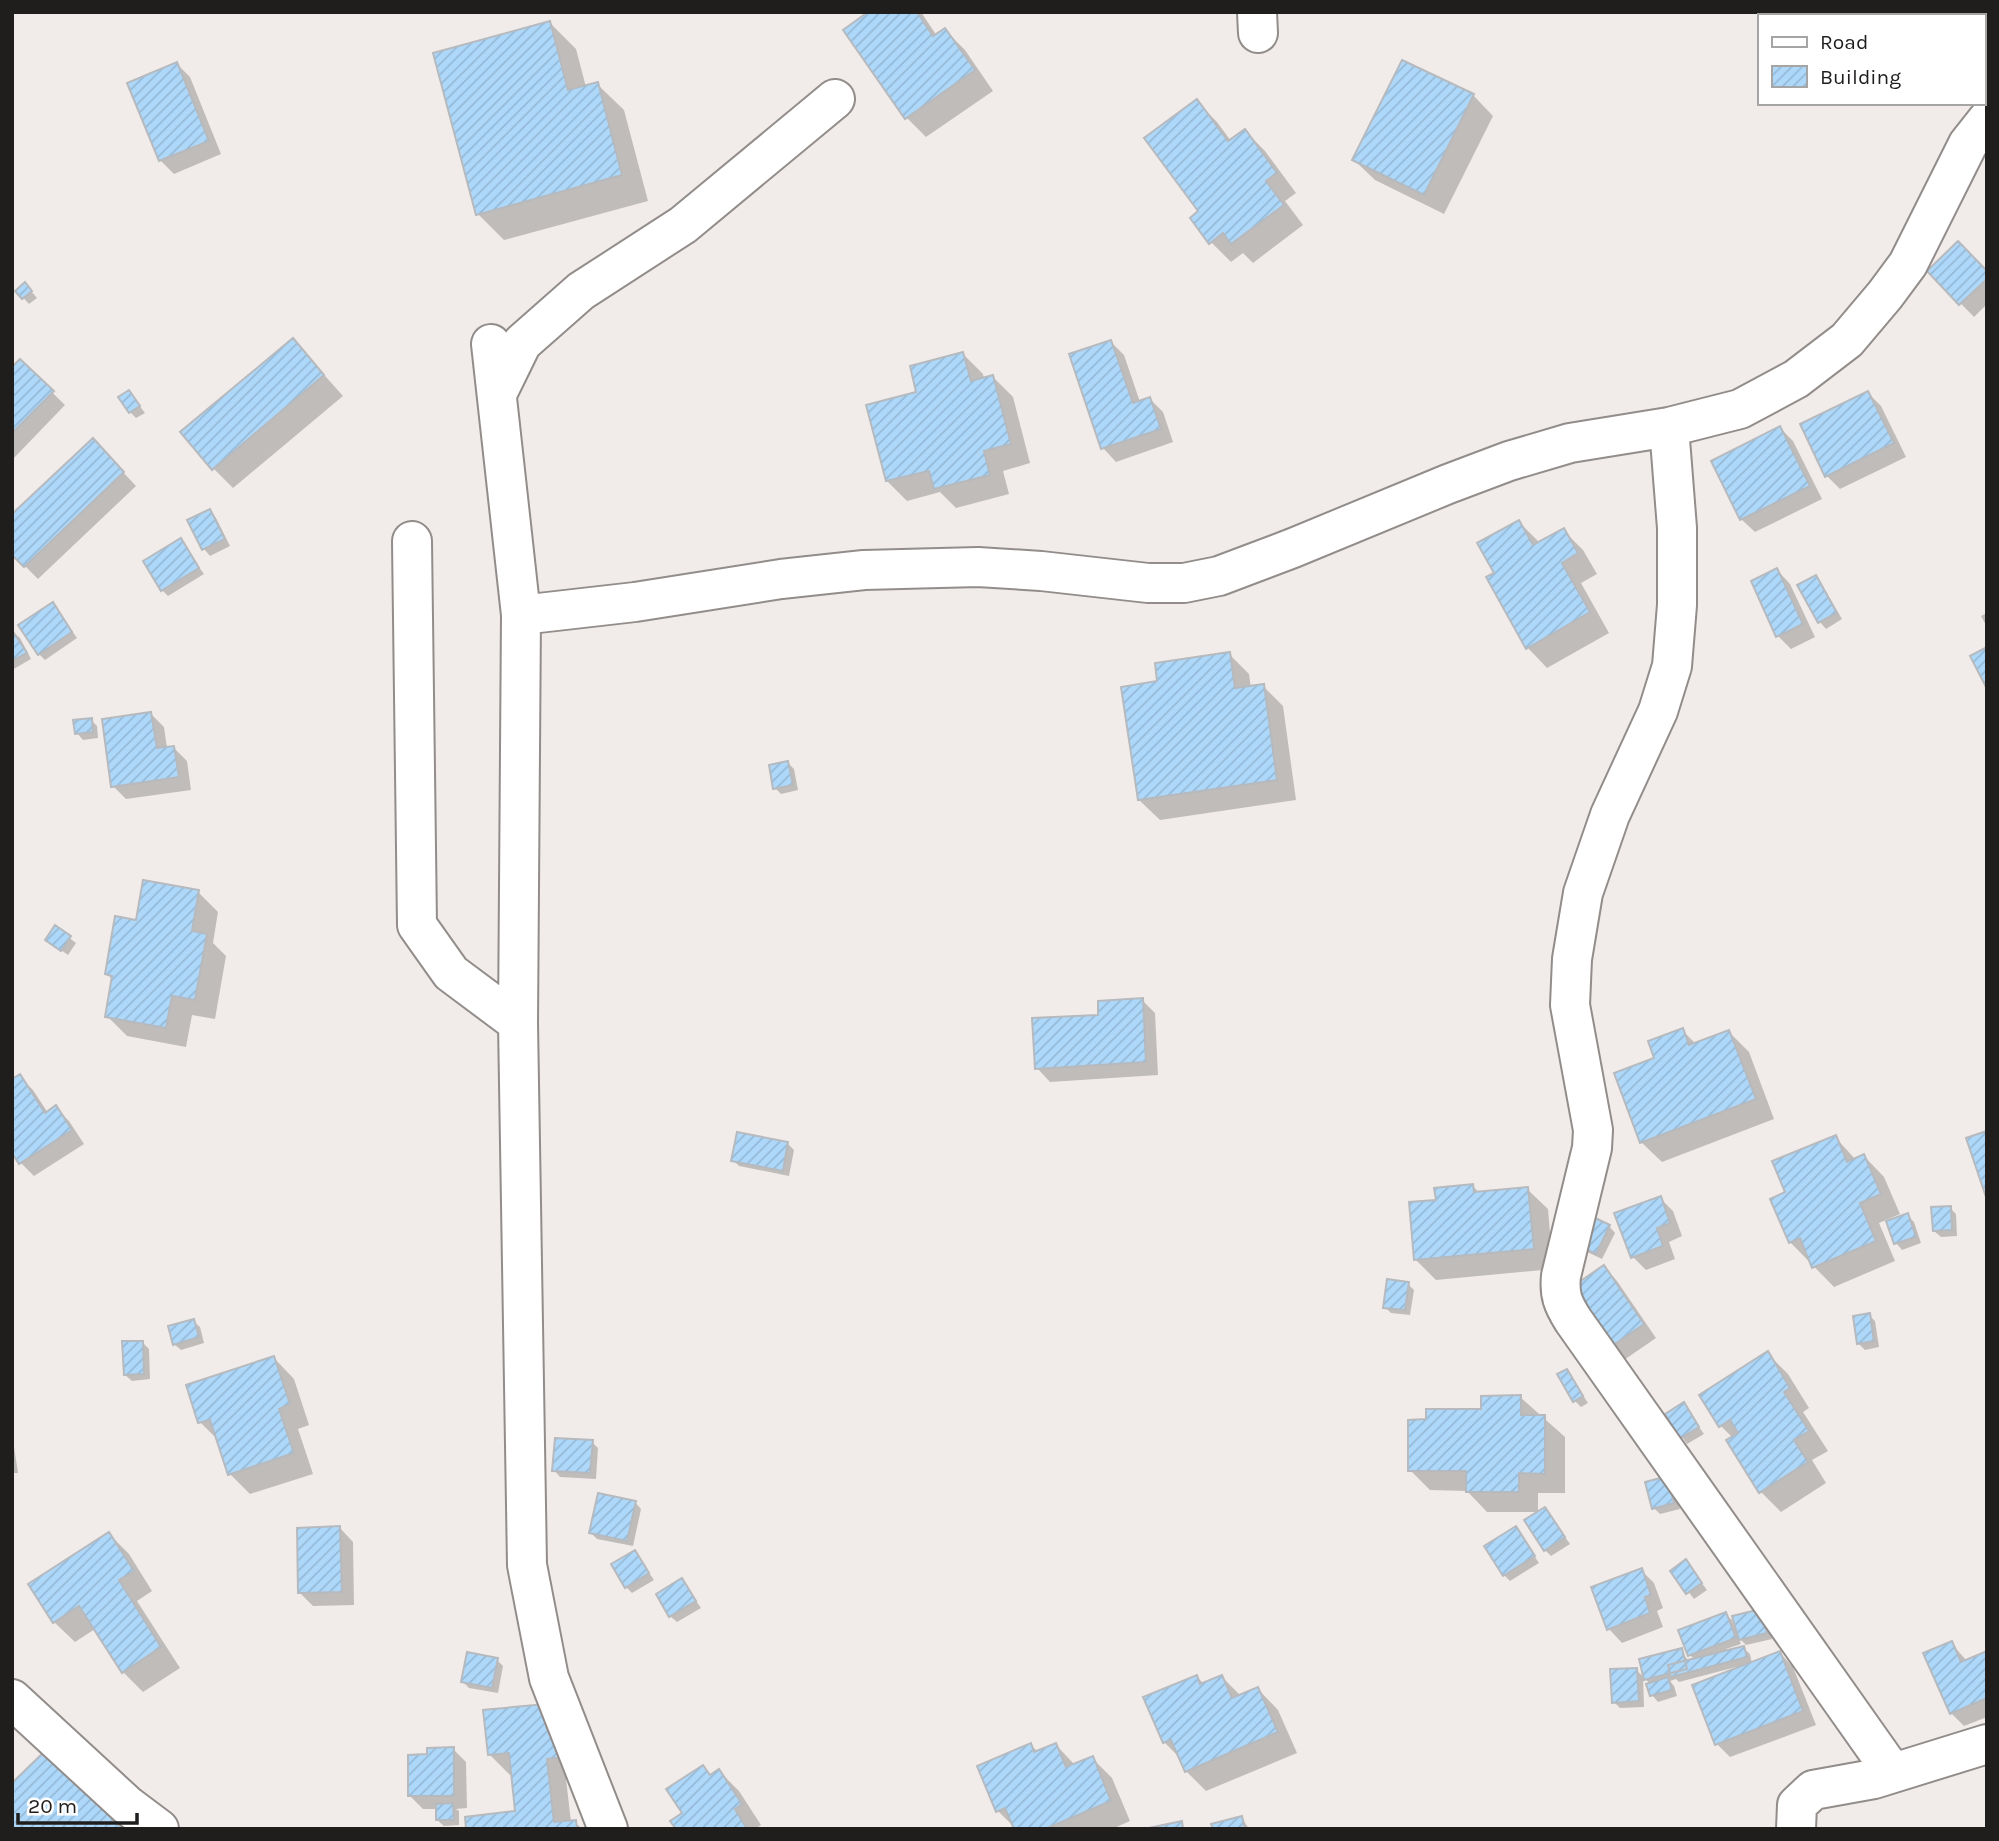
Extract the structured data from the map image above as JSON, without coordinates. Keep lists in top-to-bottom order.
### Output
{
  "legend": ["Road", "Building"],
  "scale_bar": "20 m"
}
